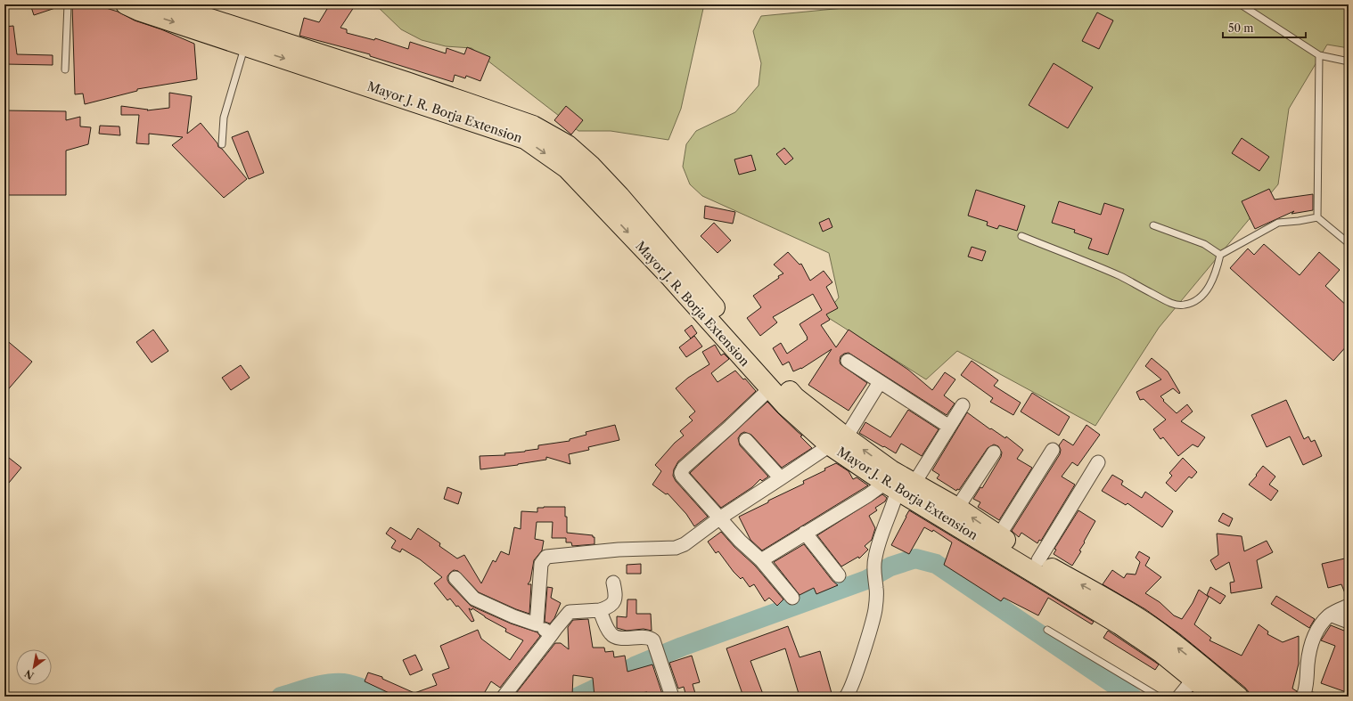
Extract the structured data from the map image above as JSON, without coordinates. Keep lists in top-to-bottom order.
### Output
{
  "streets": {
    "main road": ["Mayor J. R. Borja Extension"]
  },
  "scale_bar": "50 m",
  "north": "bottom left"
}
